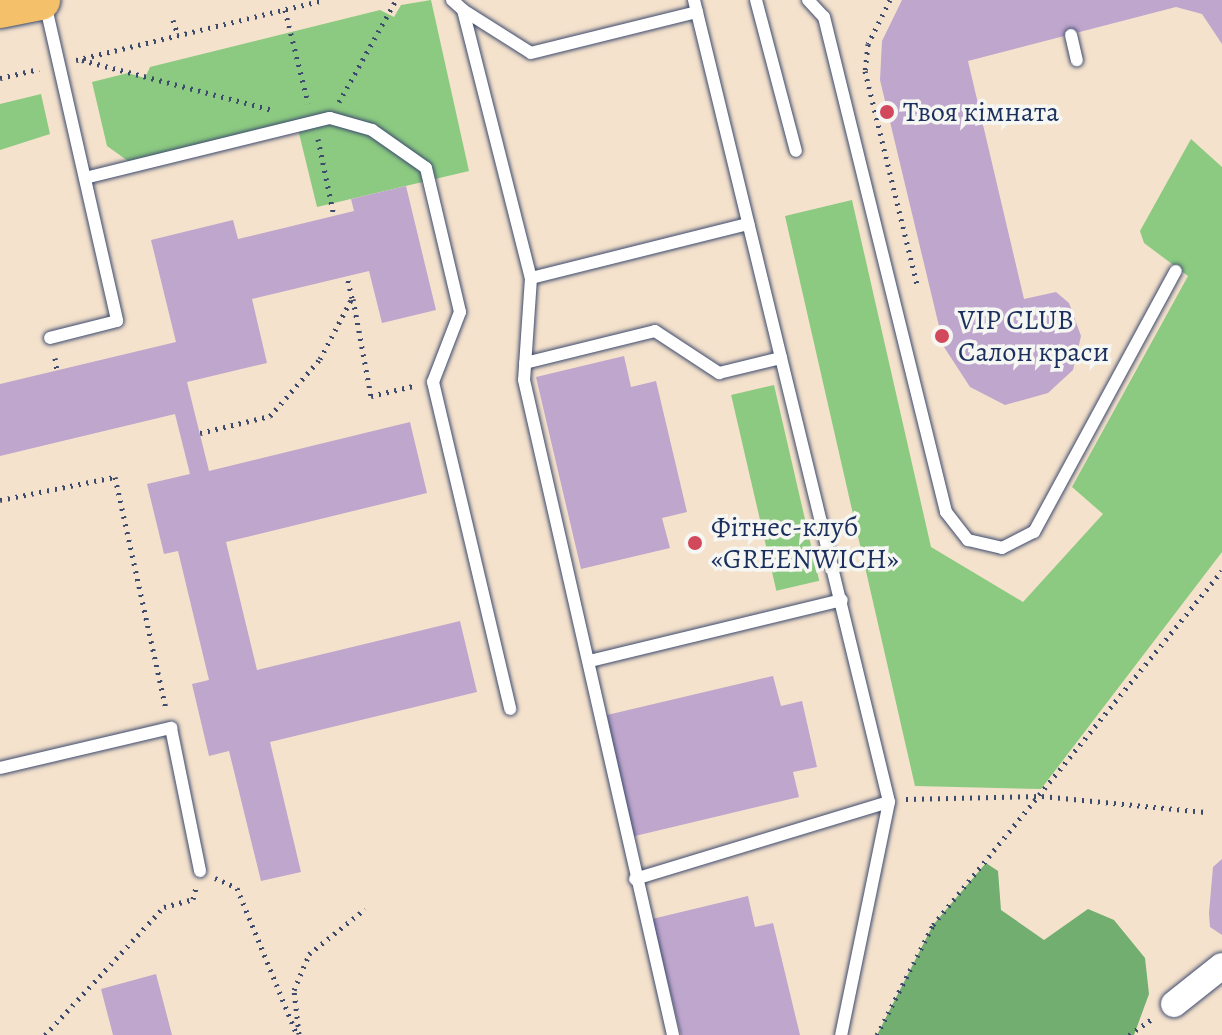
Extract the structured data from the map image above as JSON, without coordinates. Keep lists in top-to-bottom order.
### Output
{
  "places": ["Твоя кімната", "VIP CLUB Салон краси", "Фітнес-клуб «GREENWICH»"]
}
